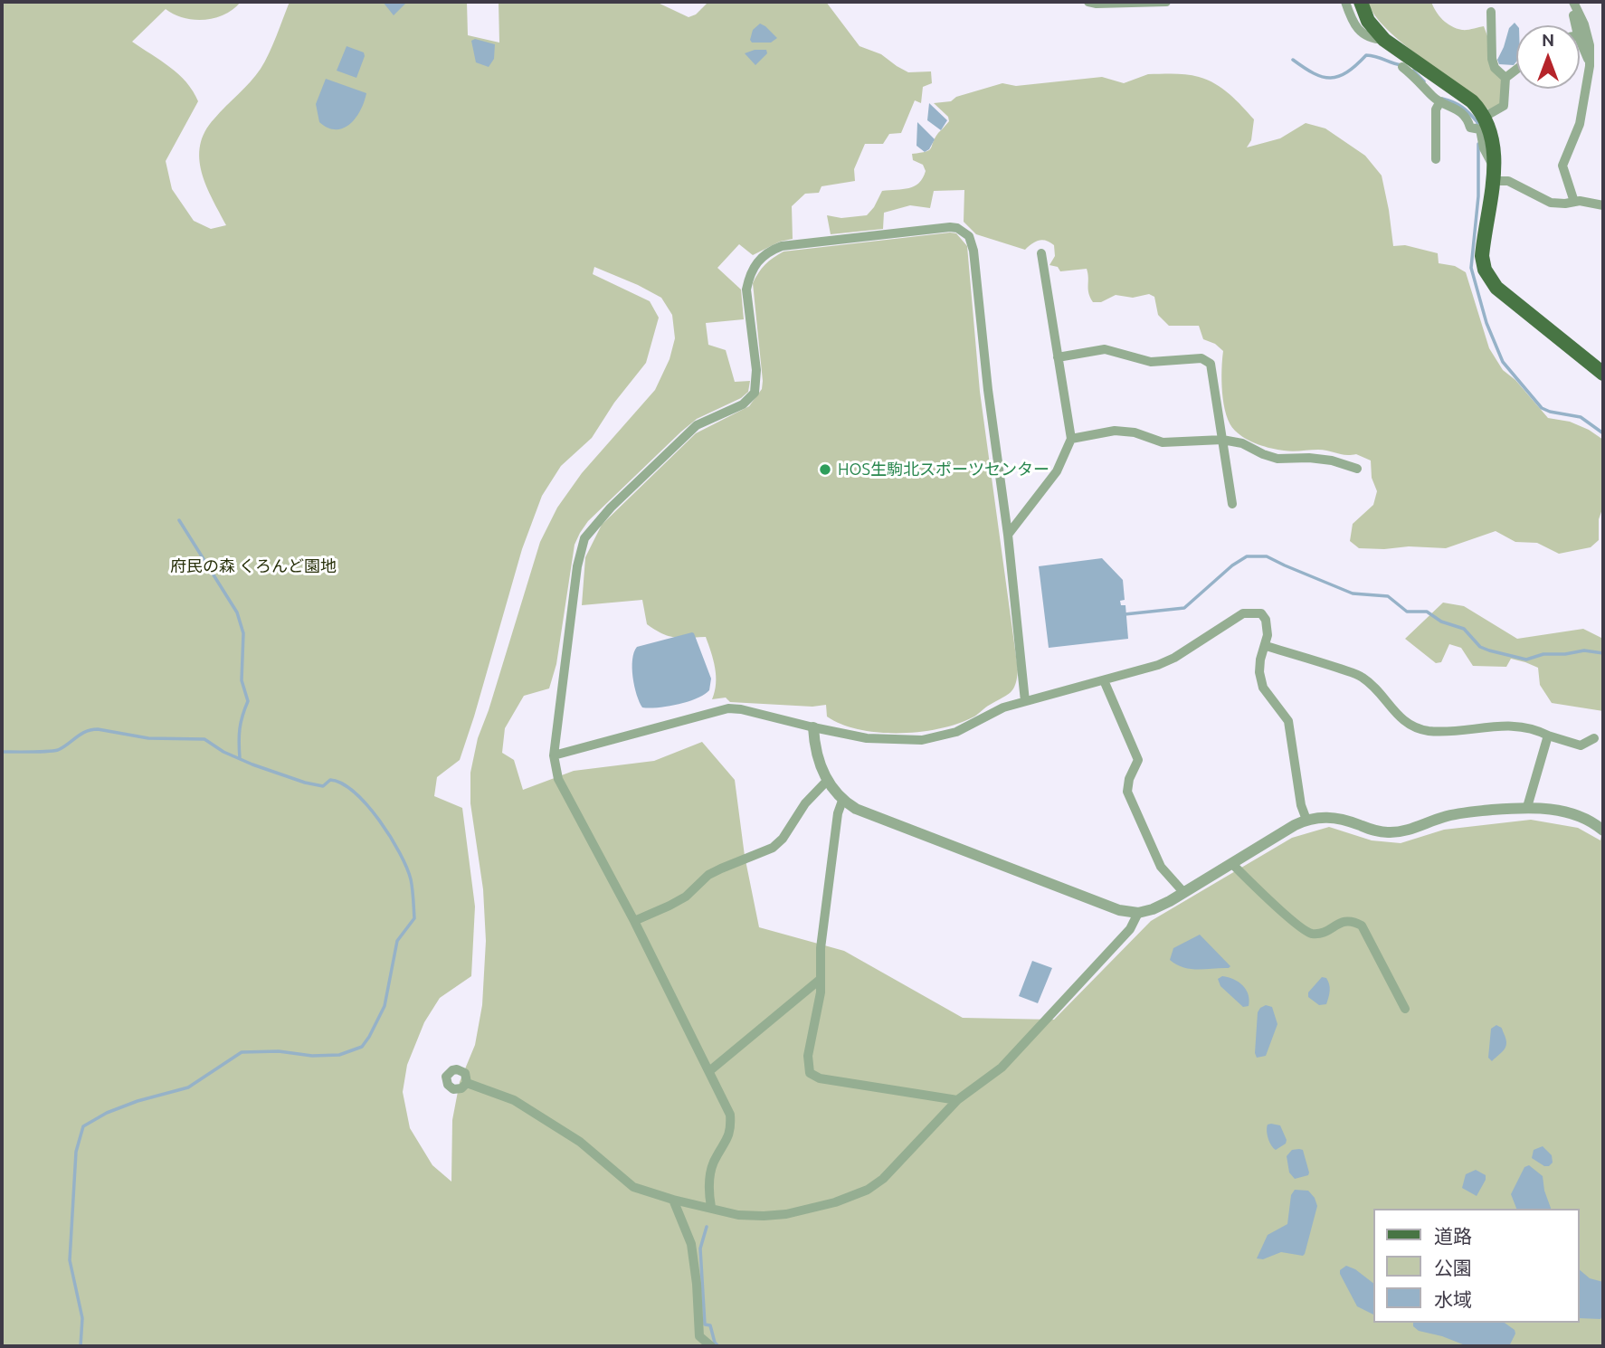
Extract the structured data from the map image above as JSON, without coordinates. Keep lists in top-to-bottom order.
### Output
{
  "parks": ["府民の森 くろんど園地"],
  "places": ["HOS生駒北スポーツセンター"],
  "legend": ["道路", "公園", "水域"],
  "north": "top"
}
